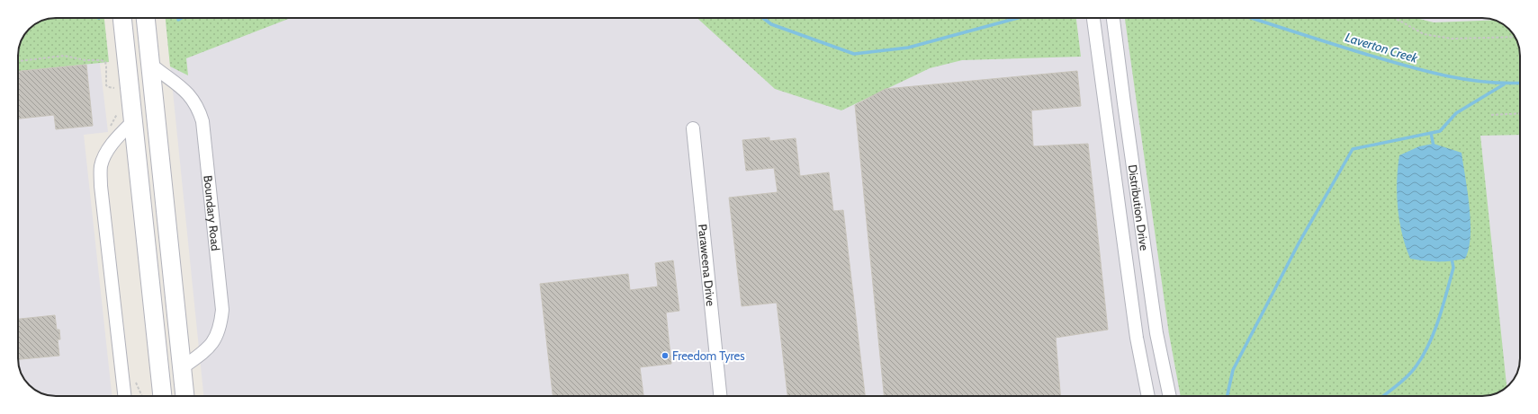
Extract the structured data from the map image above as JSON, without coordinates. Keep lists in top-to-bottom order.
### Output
{
  "streets": {
    "street": ["Distribution Drive", "Boundary Road", "Paraweena Drive"]
  },
  "water": ["Laverton Creek"],
  "places": ["Freedom Tyres"]
}
